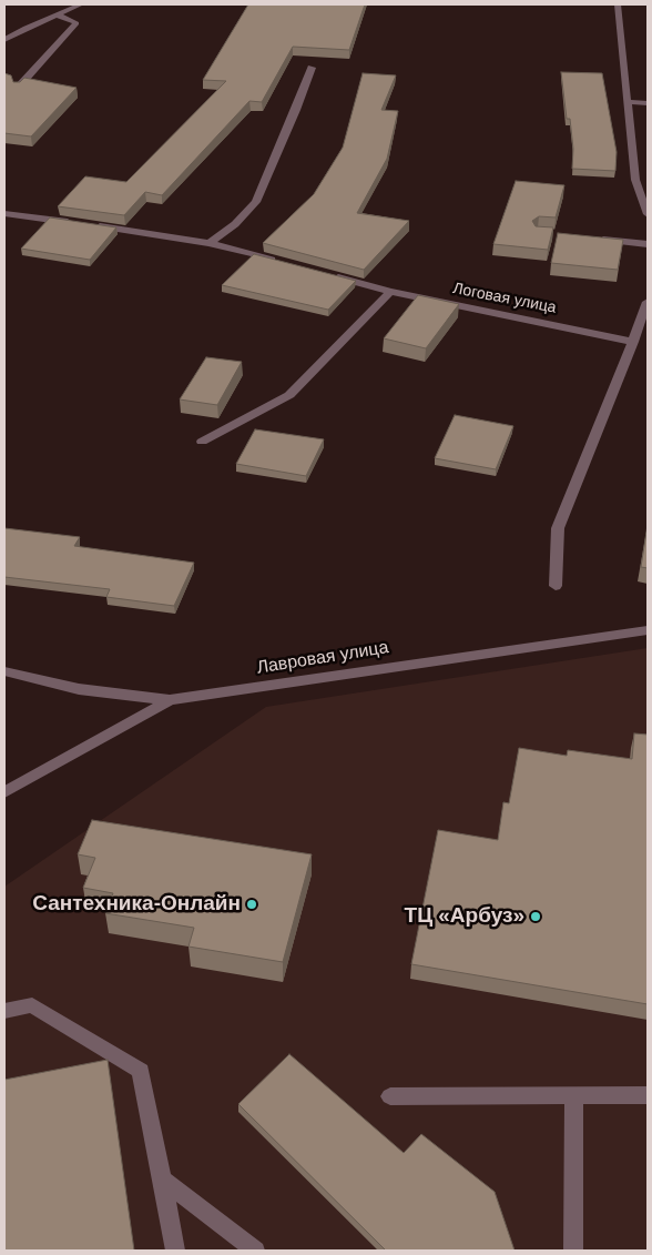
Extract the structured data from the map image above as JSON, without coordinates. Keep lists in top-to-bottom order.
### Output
{
  "streets": {
    "street": ["Логовая улица", "Лавровая улица"]
  },
  "places": ["Сантехника-Онлайн", "ТЦ «Арбуз»"]
}
